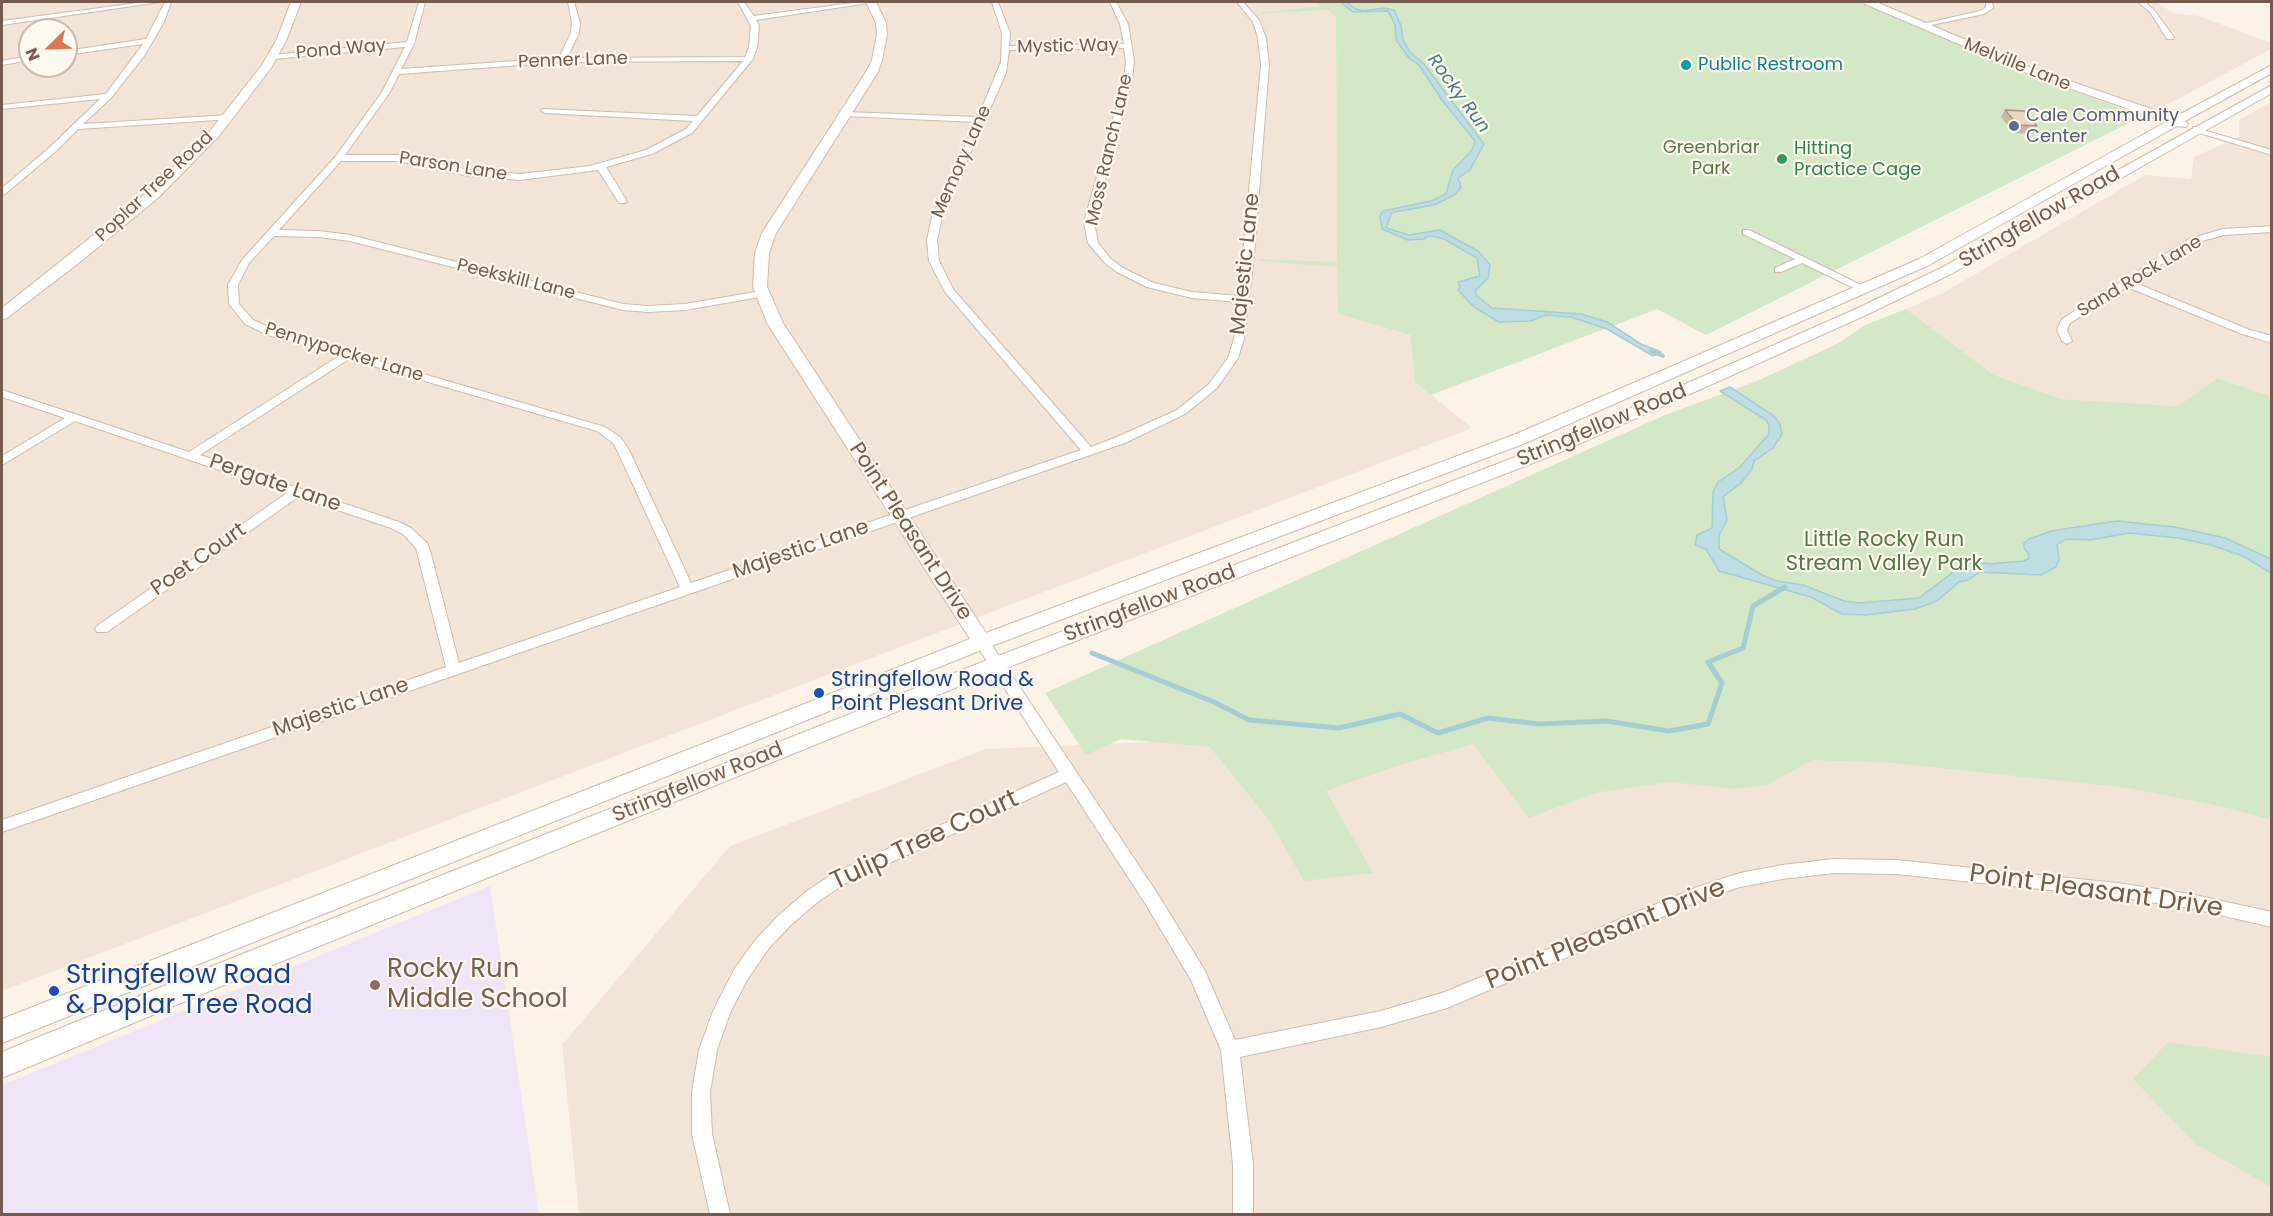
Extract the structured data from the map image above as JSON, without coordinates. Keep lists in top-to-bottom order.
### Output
{
  "streets": {
    "main road": [
      "Melville Lane",
      "Poplar Tree Road",
      "Stringfellow Road",
      "Point Pleasant Drive"
    ],
    "street": [
      "Mystic Way",
      "Pond Way",
      "Penner Lane",
      "Moss Ranch Lane",
      "Memory Lane",
      "Parson Lane",
      "Majestic Lane",
      "Sand Rock Lane",
      "Peekskill Lane",
      "Pennypacker Lane",
      "Pergate Lane",
      "Poet Court",
      "Tulip Tree Court"
    ]
  },
  "crossings": [
    ["Mystic Way", "Moss Ranch Lane"],
    ["Mystic Way", "Memory Lane"],
    ["Pond Way", "Poplar Tree Road"],
    ["Pond Way", "Pennypacker Lane"],
    ["Penner Lane", "Parson Lane"],
    ["Penner Lane", "Pennypacker Lane"],
    ["Melville Lane", "Stringfellow Road"],
    ["Moss Ranch Lane", "Majestic Lane"],
    ["Memory Lane", "Majestic Lane"],
    ["Parson Lane", "Pennypacker Lane"],
    ["Stringfellow Road", "Point Pleasant Drive"],
    ["Majestic Lane", "Pennypacker Lane"],
    ["Majestic Lane", "Pergate Lane"],
    ["Majestic Lane", "Point Pleasant Drive"],
    ["Peekskill Lane", "Pennypacker Lane"],
    ["Peekskill Lane", "Point Pleasant Drive"],
    ["Pergate Lane", "Poet Court"],
    ["Point Pleasant Drive", "Tulip Tree Court"]
  ],
  "water": ["Rocky Run"],
  "parks": ["Greenbriar Park", "Little Rocky Run Stream Valley Park"],
  "places": [
    "Public Restroom",
    "Cale Community Center",
    "Hitting Practice Cage",
    "Stringfellow Road & Point Plesant Drive",
    "Rocky Run Middle School",
    "Stringfellow Road & Poplar Tree Road"
  ],
  "north": "bottom left"
}
